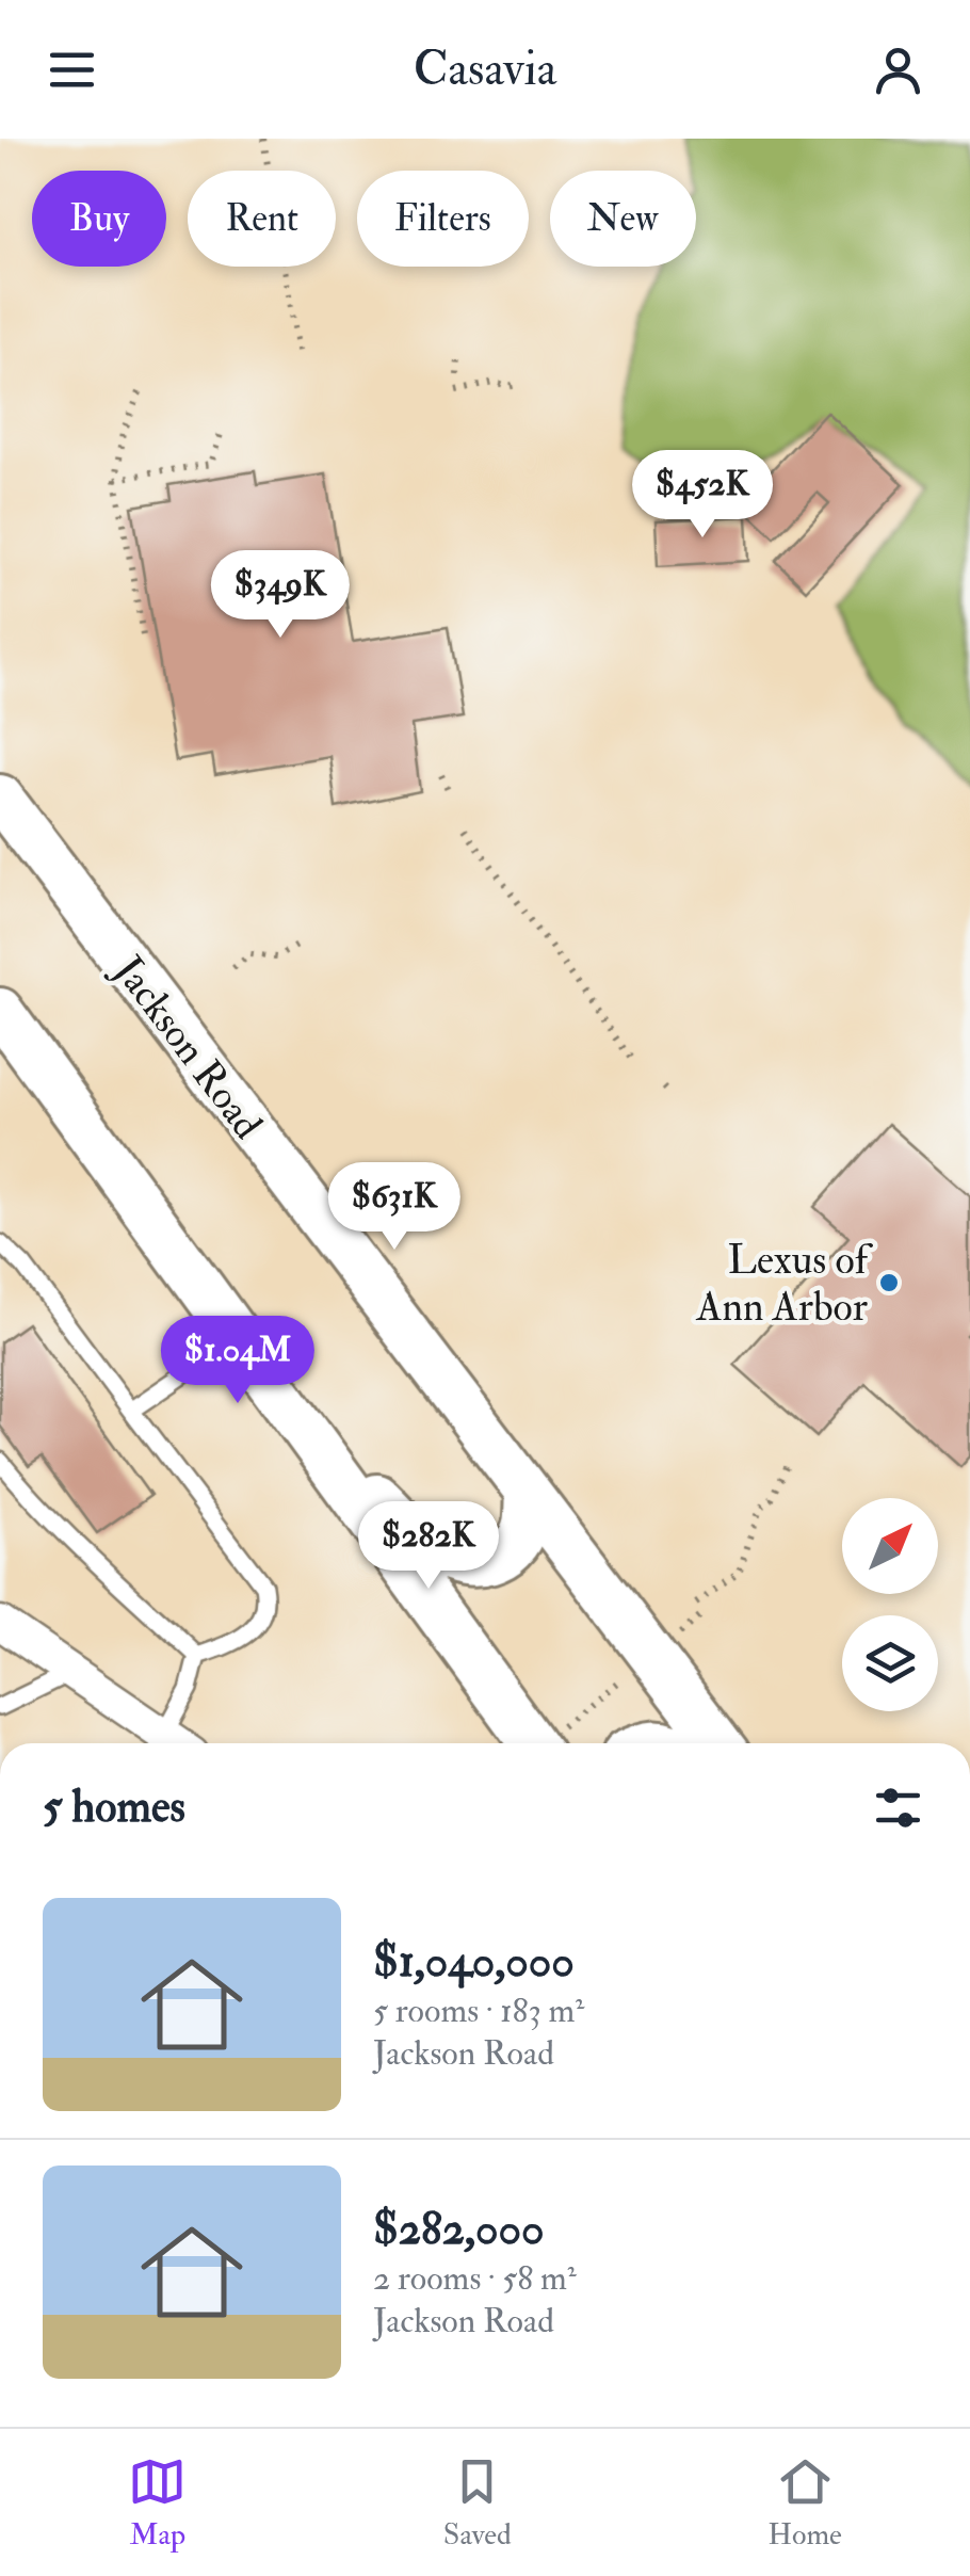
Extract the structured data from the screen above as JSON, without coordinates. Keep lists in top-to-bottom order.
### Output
{
  "streets": {
    "main road": ["Jackson Road"]
  },
  "places": ["Lexus of Ann Arbor"],
  "north": "top right",
  "page": {
    "header": "Casavia",
    "chip": [
      "Buy",
      "Rent",
      "Filters",
      "New"
    ],
    "price": [
      "$452K",
      "$349K",
      "$631K",
      "$1.04M",
      "$282K"
    ],
    "heading": "5 homes",
    "list": [
      {
        "name": "$1,040,000",
        "note": "5 rooms · 183 m² · Jackson Road"
      },
      {
        "name": "$282,000",
        "note": "2 rooms · 58 m² · Jackson Road"
      }
    ],
    "tabs": ["Map", "Saved", "Home"]
  }
}
